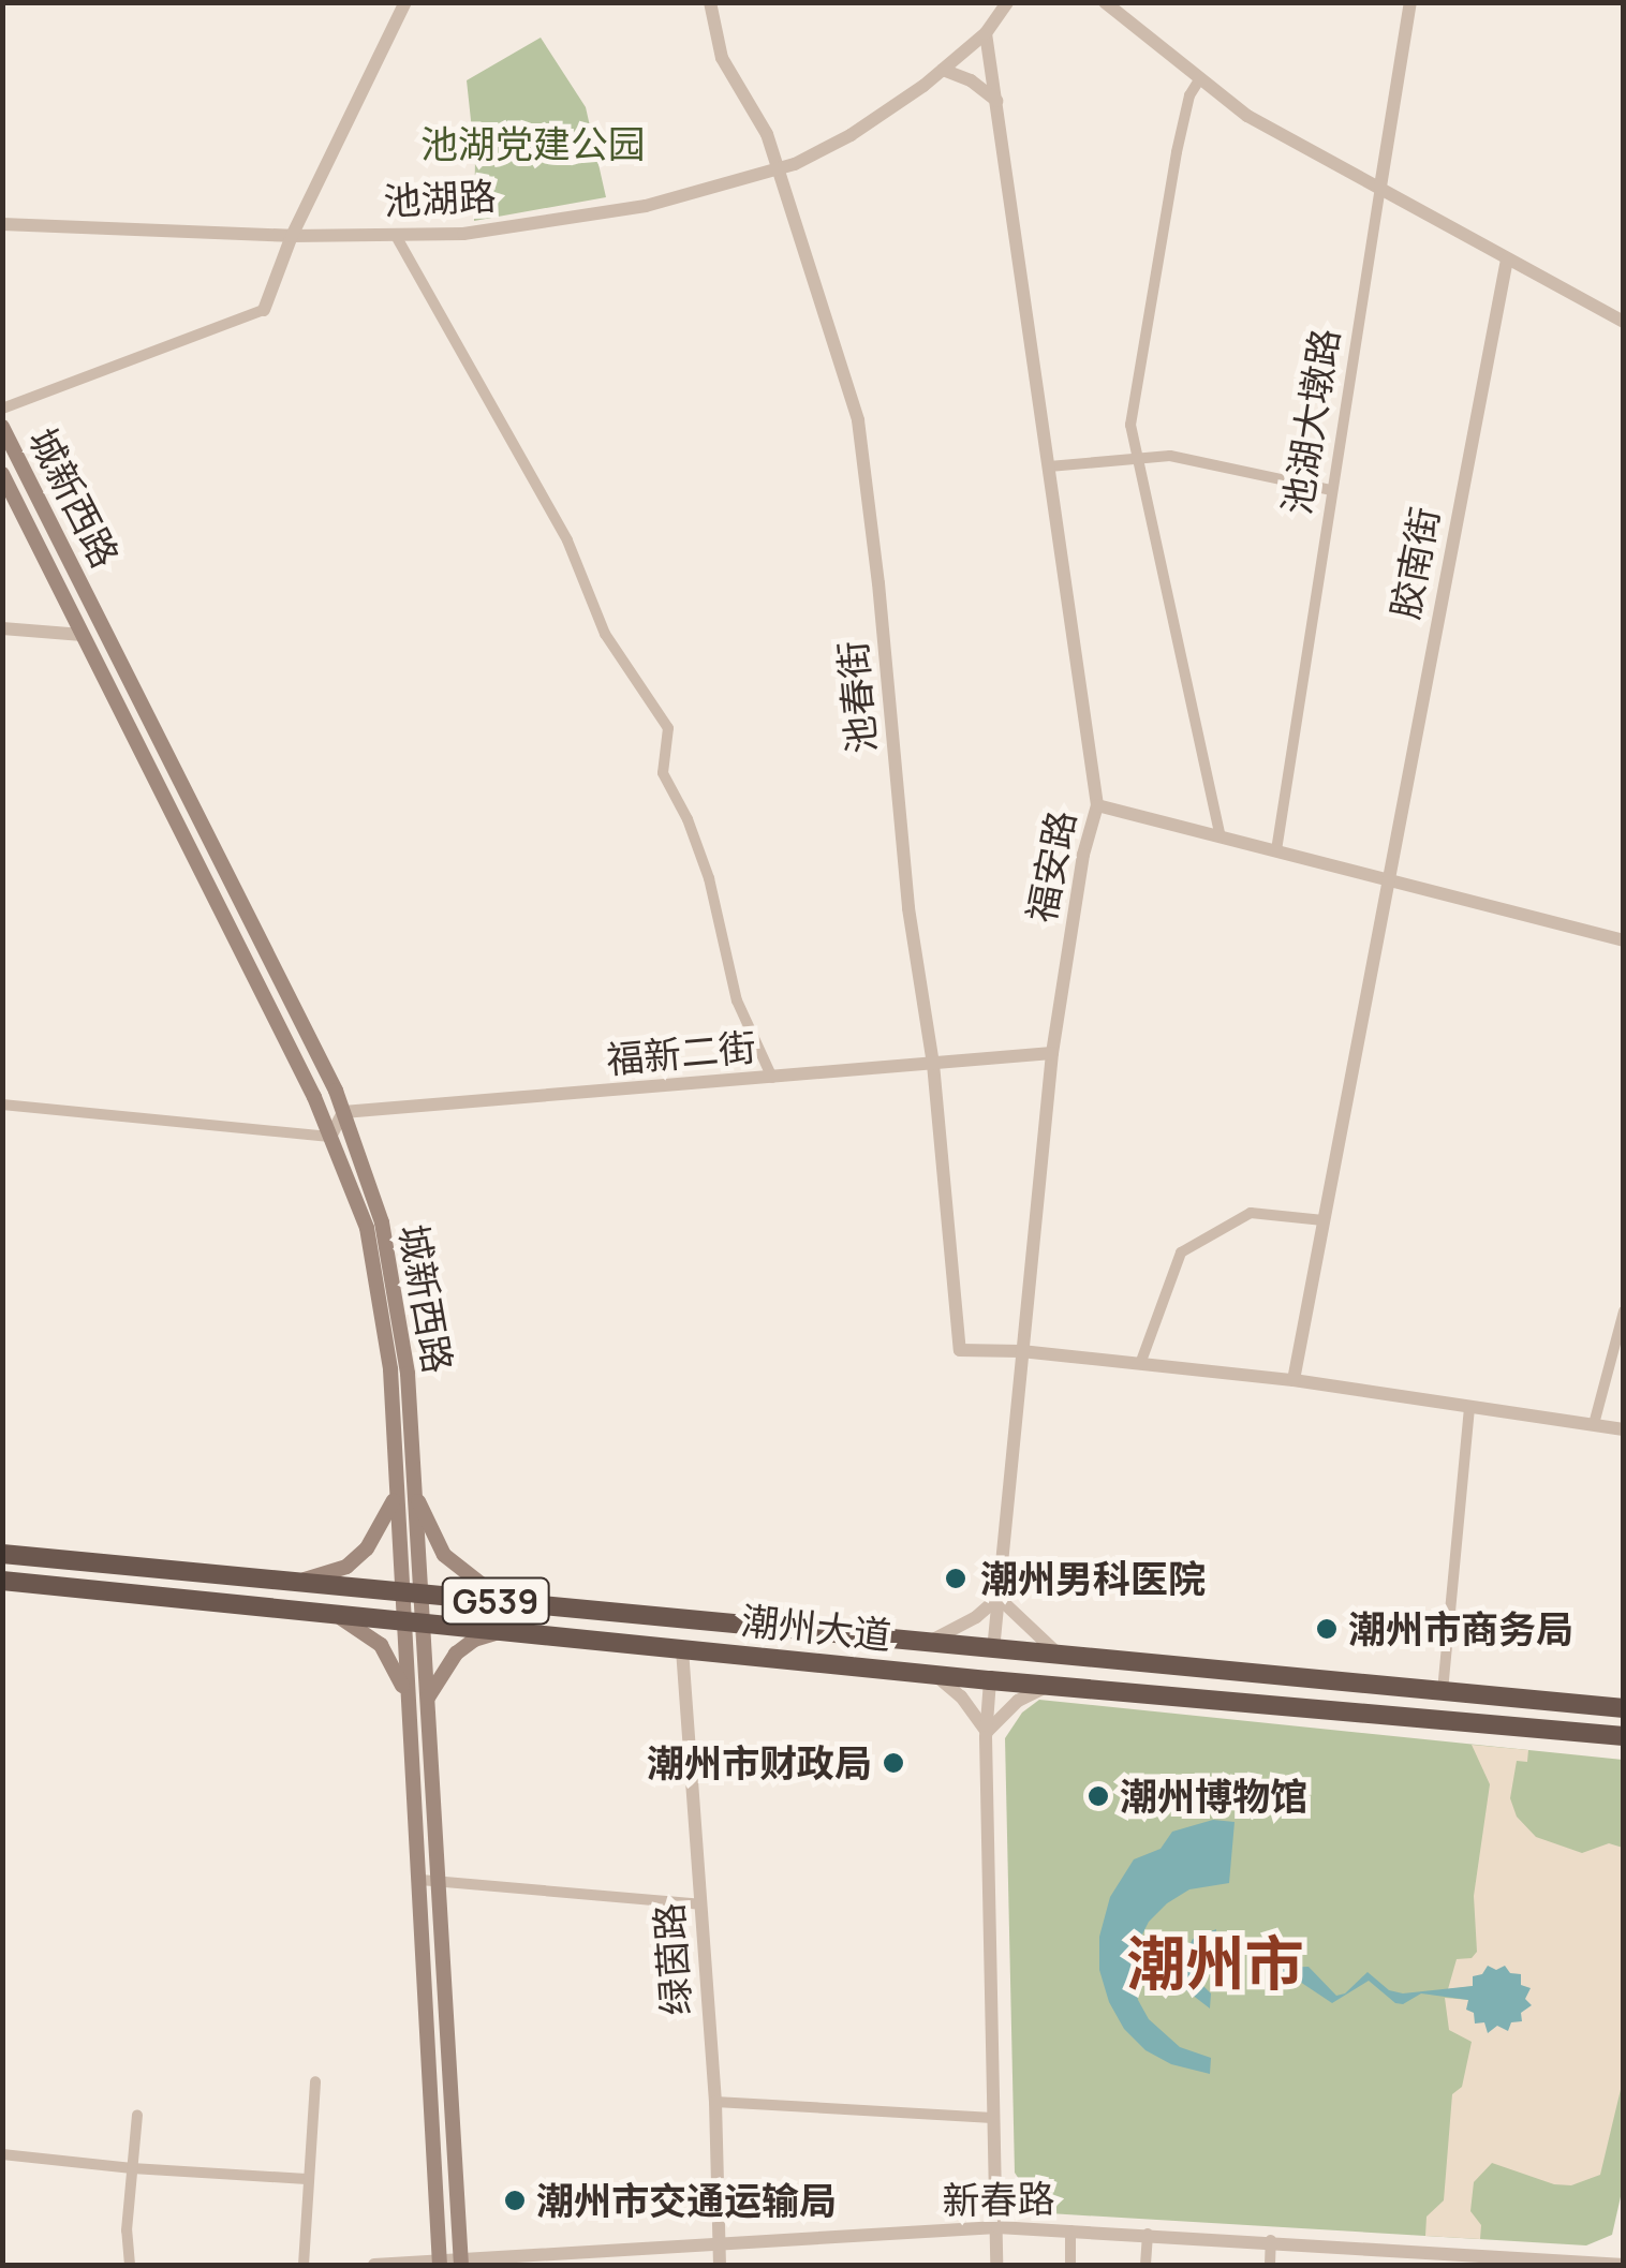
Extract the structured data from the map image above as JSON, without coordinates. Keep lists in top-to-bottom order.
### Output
{
  "streets": {
    "highway": ["G539", "潮州大道"],
    "main road": ["城新西路"],
    "street": [
      "池湖路",
      "池湖大墩路",
      "胶南街",
      "池春街",
      "福安路",
      "福新二街",
      "绿茵路",
      "新春路"
    ]
  },
  "crossings": [
    ["池湖路", "池春街"],
    ["池湖路", "福安路"],
    ["城新西路", "福新二街"],
    ["城新西路", "潮州大道"],
    ["城新西路", "新春路"],
    ["池春街", "福安路"],
    ["池春街", "福新二街"],
    ["福安路", "福新二街"],
    ["福安路", "潮州大道"],
    ["潮州大道", "绿茵路"],
    ["绿茵路", "新春路"]
  ],
  "districts": ["潮州市"],
  "parks": ["池湖党建公园"],
  "places": [
    "潮州男科医院",
    "潮州市商务局",
    "潮州市财政局",
    "潮州博物馆",
    "潮州市交通运输局"
  ]
}
